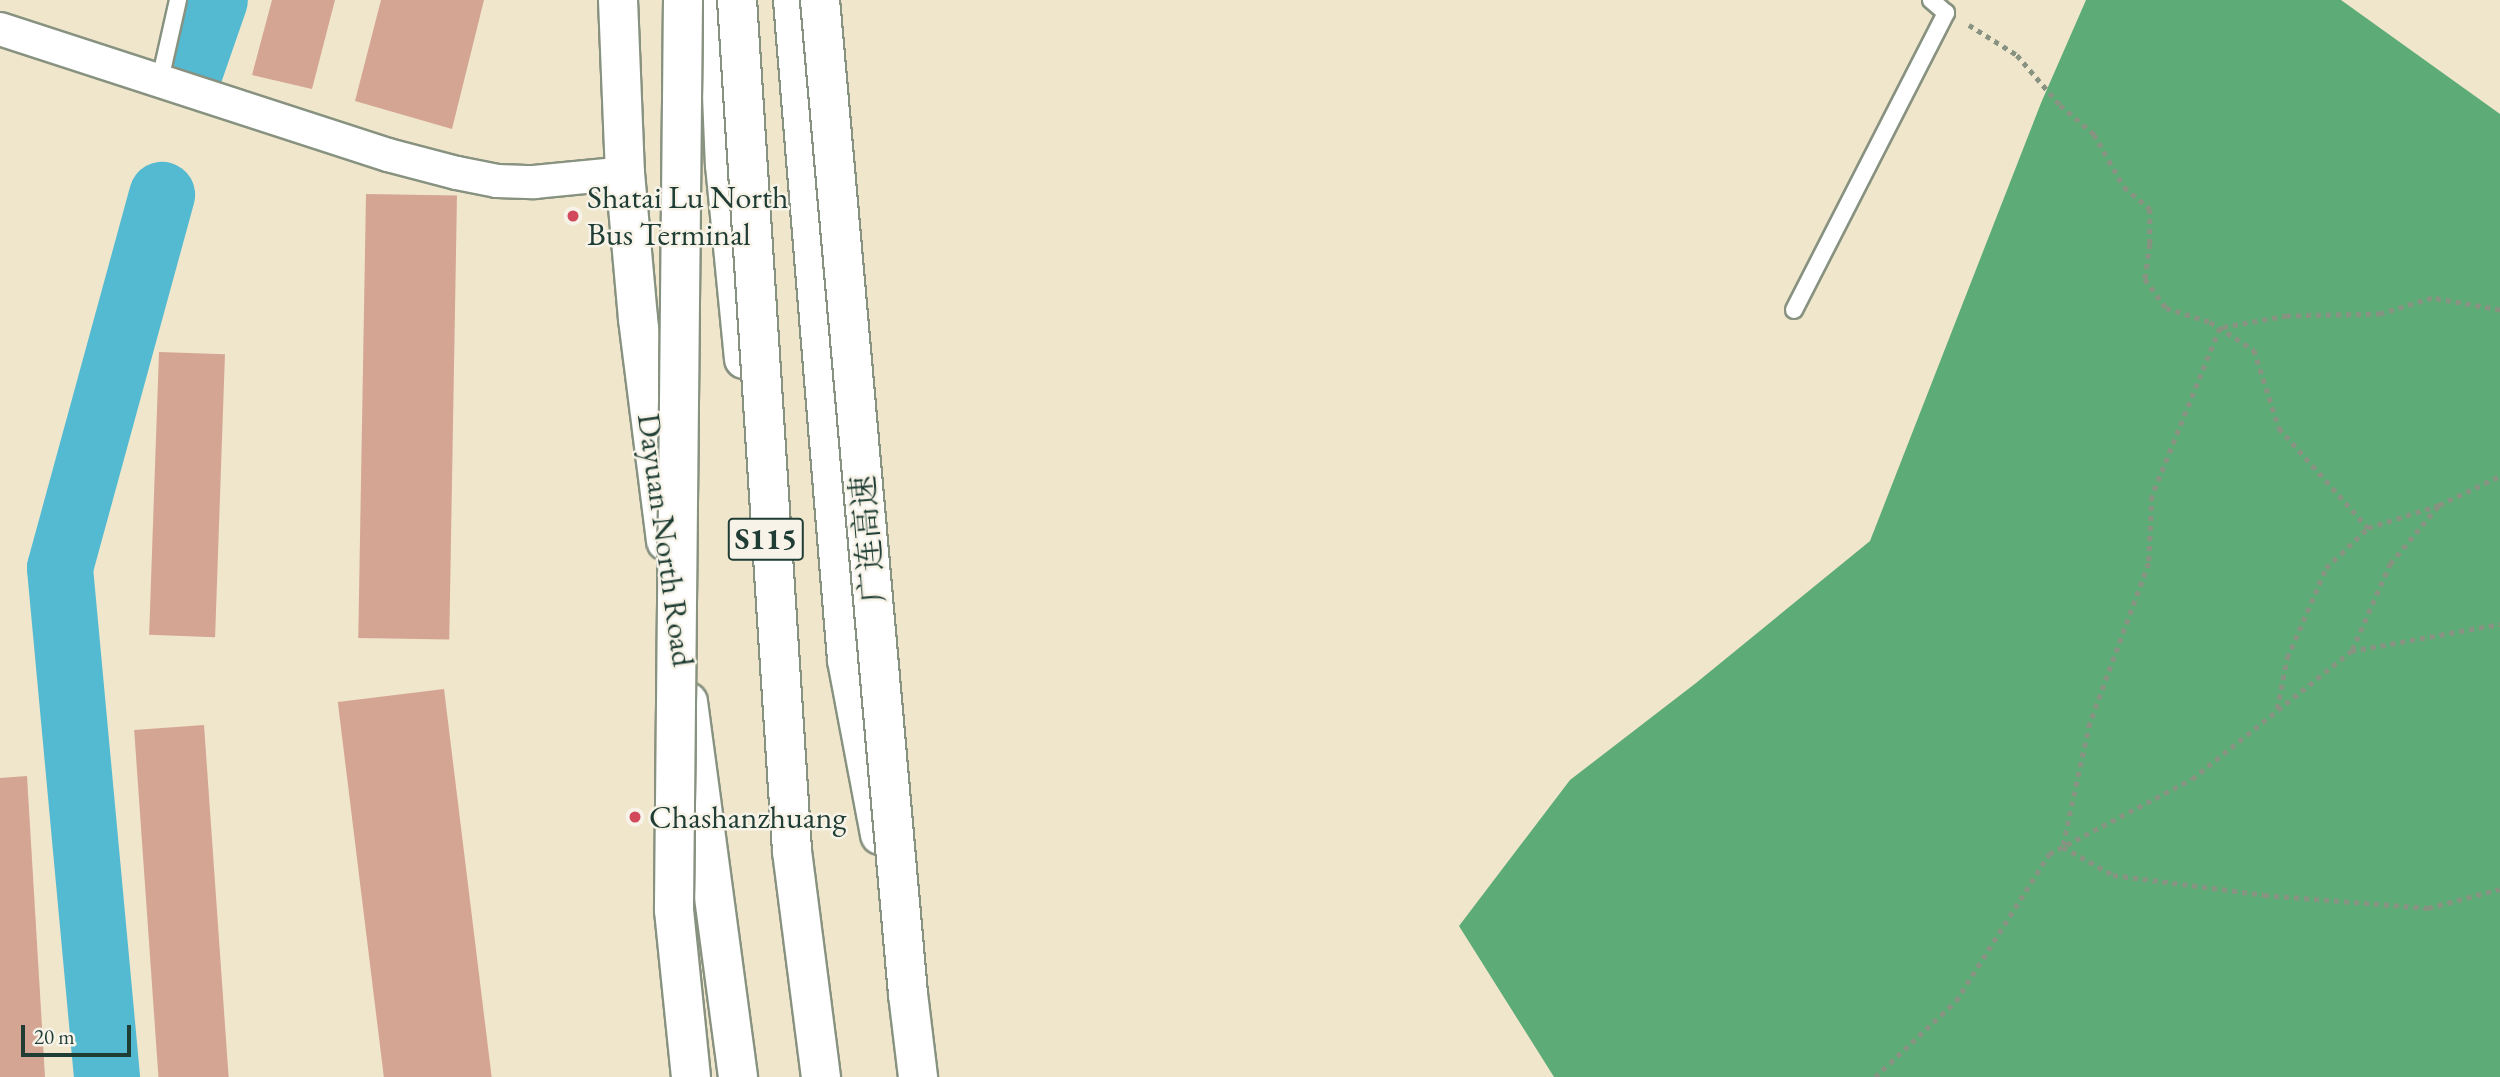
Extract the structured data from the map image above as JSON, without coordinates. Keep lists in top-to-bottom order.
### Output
{
  "streets": {
    "main road": ["S115", "广连高速", "Dayuan North Road"]
  },
  "places": ["Shatai Lu North Bus Terminal", "Chashanzhuang"],
  "scale_bar": "20 m"
}
